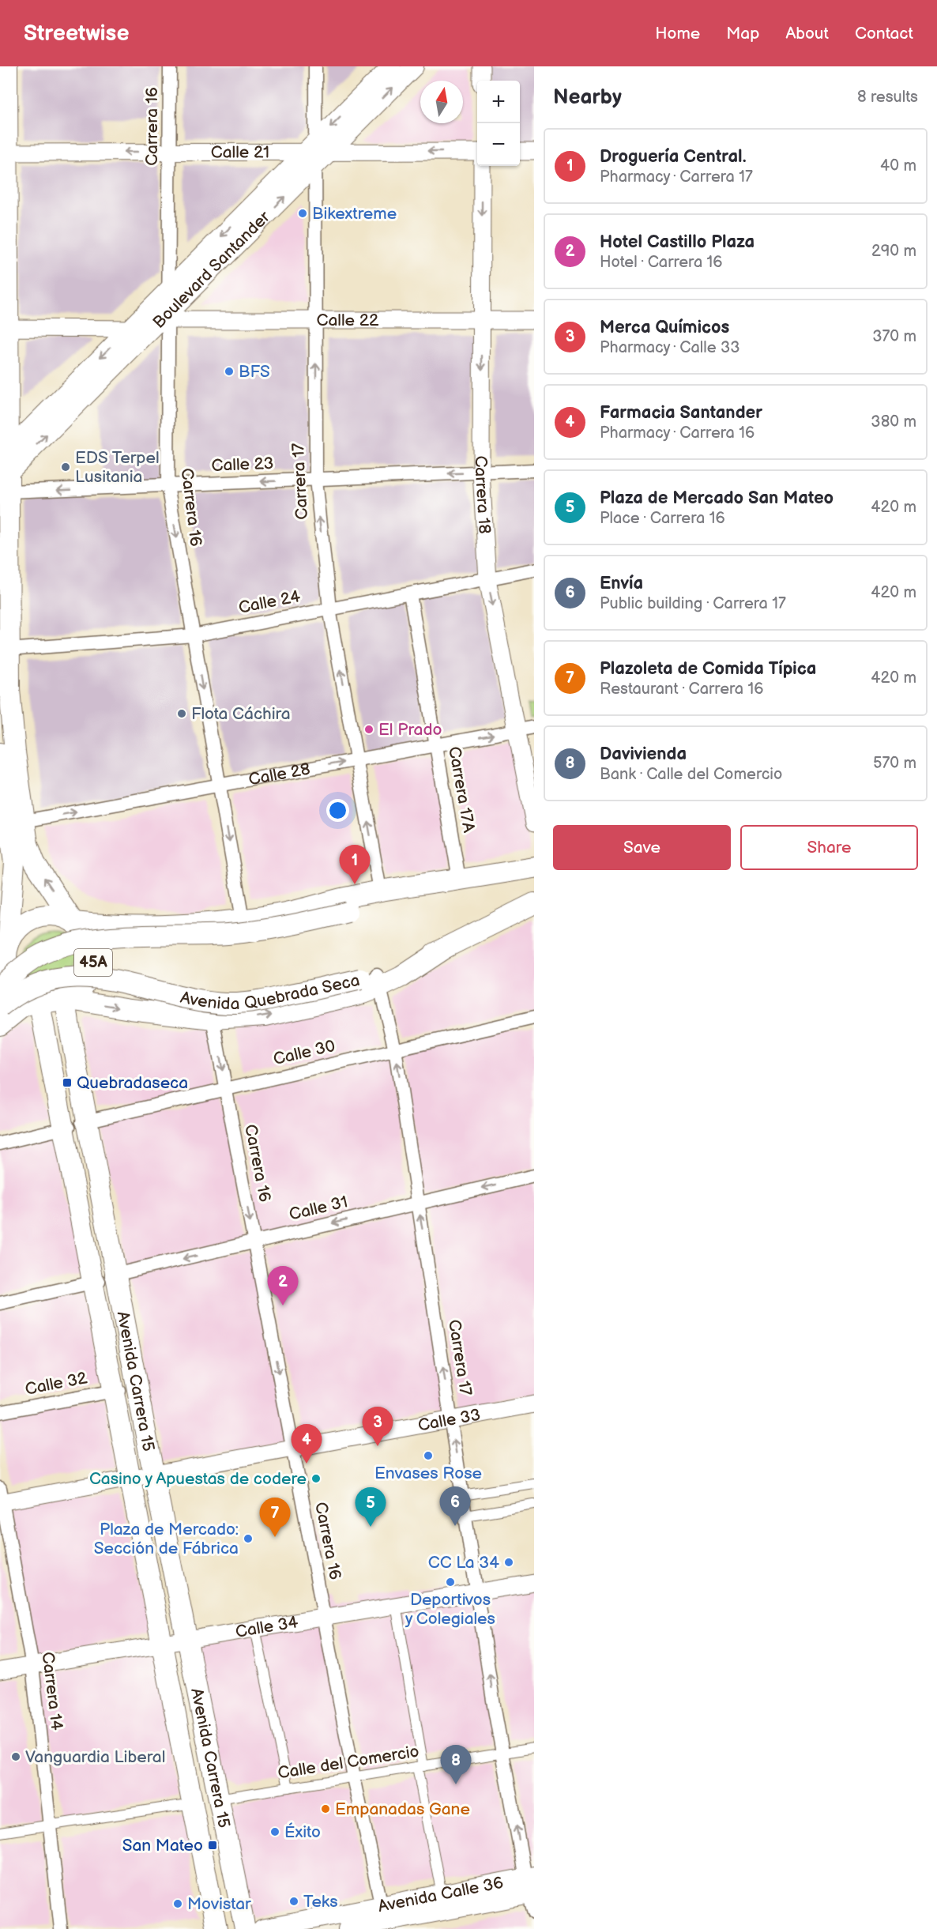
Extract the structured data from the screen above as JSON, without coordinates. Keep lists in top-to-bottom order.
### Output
{
  "streets": {
    "main road": [
      "Boulevard Santander",
      "45A",
      "Avenida Quebrada Seca",
      "Avenida Carrera 15",
      "Avenida Calle 36"
    ],
    "street": [
      "Carrera 16",
      "Calle 21",
      "Calle 22",
      "Calle 23",
      "Carrera 17",
      "Carrera 18",
      "Calle 24",
      "Calle 28",
      "Carrera 17A",
      "Calle 30",
      "Calle 31",
      "Calle 32",
      "Calle 33",
      "Calle 34",
      "Carrera 14",
      "Calle del Comercio"
    ]
  },
  "crossings": [
    ["Carrera 16", "Calle 21"],
    ["Carrera 16", "Boulevard Santander"],
    ["Carrera 16", "Calle 22"],
    ["Carrera 16", "Calle 23"],
    ["Carrera 16", "Calle 24"],
    ["Carrera 16", "Calle 28"],
    ["Carrera 16", "Calle 30"],
    ["Carrera 16", "Calle 31"],
    ["Carrera 16", "Calle 33"],
    ["Carrera 16", "Calle 34"],
    ["Carrera 16", "Calle del Comercio"],
    ["Carrera 16", "Avenida Calle 36"],
    ["Calle 21", "Boulevard Santander"],
    ["Calle 21", "Carrera 17"],
    ["Calle 21", "45A"],
    ["Boulevard Santander", "Calle 22"],
    ["Boulevard Santander", "Calle 23"],
    ["Boulevard Santander", "Carrera 17"],
    ["Boulevard Santander", "45A"],
    ["Calle 22", "Carrera 17"],
    ["Calle 22", "Carrera 18"],
    ["Calle 22", "45A"],
    ["Calle 23", "Carrera 17"],
    ["Calle 23", "Carrera 18"],
    ["Calle 23", "45A"],
    ["Carrera 17", "Calle 24"],
    ["Carrera 17", "Calle 28"],
    ["Carrera 17", "Avenida Quebrada Seca"],
    ["Carrera 17", "Calle 30"],
    ["Carrera 17", "Calle 31"],
    ["Carrera 17", "Calle 33"],
    ["Carrera 17", "Calle 34"],
    ["Carrera 17", "Calle del Comercio"],
    ["Carrera 17", "Avenida Calle 36"],
    ["Carrera 18", "Calle 24"],
    ["Carrera 18", "Calle 28"],
    ["Calle 24", "Carrera 17A"],
    ["Calle 24", "45A"],
    ["Calle 28", "Carrera 17A"],
    ["Calle 28", "45A"],
    ["45A", "Avenida Carrera 15"],
    ["Calle 30", "Avenida Carrera 15"],
    ["Calle 31", "Avenida Carrera 15"],
    ["Avenida Carrera 15", "Calle 32"],
    ["Avenida Carrera 15", "Calle 33"],
    ["Avenida Carrera 15", "Calle 34"],
    ["Calle 33", "Carrera 14"],
    ["Calle 34", "Carrera 14"]
  ],
  "one_way": [
    "Carrera 16",
    "Calle 21",
    "Calle 23",
    "Carrera 17",
    "Carrera 18",
    "Calle 28",
    "Calle 31"
  ],
  "places": {
    "other": [
      "Bikextreme",
      "BFS",
      "EDS Terpel Lusitania",
      "Flota Cáchira",
      "El Prado",
      "Envases Rose",
      "Casino y Apuestas de codere",
      "Plaza de Mercado: Sección de Fábrica",
      "CC La 34",
      "Deportivos y Colegiales",
      "Vanguardia Liberal",
      "Empanadas Gane",
      "Éxito",
      "Teks",
      "Movistar"
    ],
    "transit": ["Quebradaseca", "San Mateo"]
  },
  "north": "top",
  "page": {
    "header": "Streetwise",
    "nav": [
      "Home",
      "Map",
      "About",
      "Contact"
    ],
    "heading": ["Nearby", "8 results"],
    "map_buttons": ["+", "−"],
    "list": [
      {
        "mark": "1",
        "name": "Droguería Central.",
        "note": "Pharmacy · Carrera 17",
        "value": "40 m"
      },
      {
        "mark": "2",
        "name": "Hotel Castillo Plaza",
        "note": "Hotel · Carrera 16",
        "value": "290 m"
      },
      {
        "mark": "3",
        "name": "Merca Químicos",
        "note": "Pharmacy · Calle 33",
        "value": "370 m"
      },
      {
        "mark": "4",
        "name": "Farmacia Santander",
        "note": "Pharmacy · Carrera 16",
        "value": "380 m"
      },
      {
        "mark": "5",
        "name": "Plaza de Mercado San Mateo",
        "note": "Place · Carrera 16",
        "value": "420 m"
      },
      {
        "mark": "6",
        "name": "Envía",
        "note": "Public building · Carrera 17",
        "value": "420 m"
      },
      {
        "mark": "7",
        "name": "Plazoleta de Comida Típica",
        "note": "Restaurant · Carrera 16",
        "value": "420 m"
      },
      {
        "mark": "8",
        "name": "Davivienda",
        "note": "Bank · Calle del Comercio",
        "value": "570 m"
      }
    ],
    "buttons": ["Save", "Share"],
    "pins": [
      "1",
      "2",
      "3",
      "4",
      "6",
      "5",
      "7",
      "8"
    ]
  }
}
